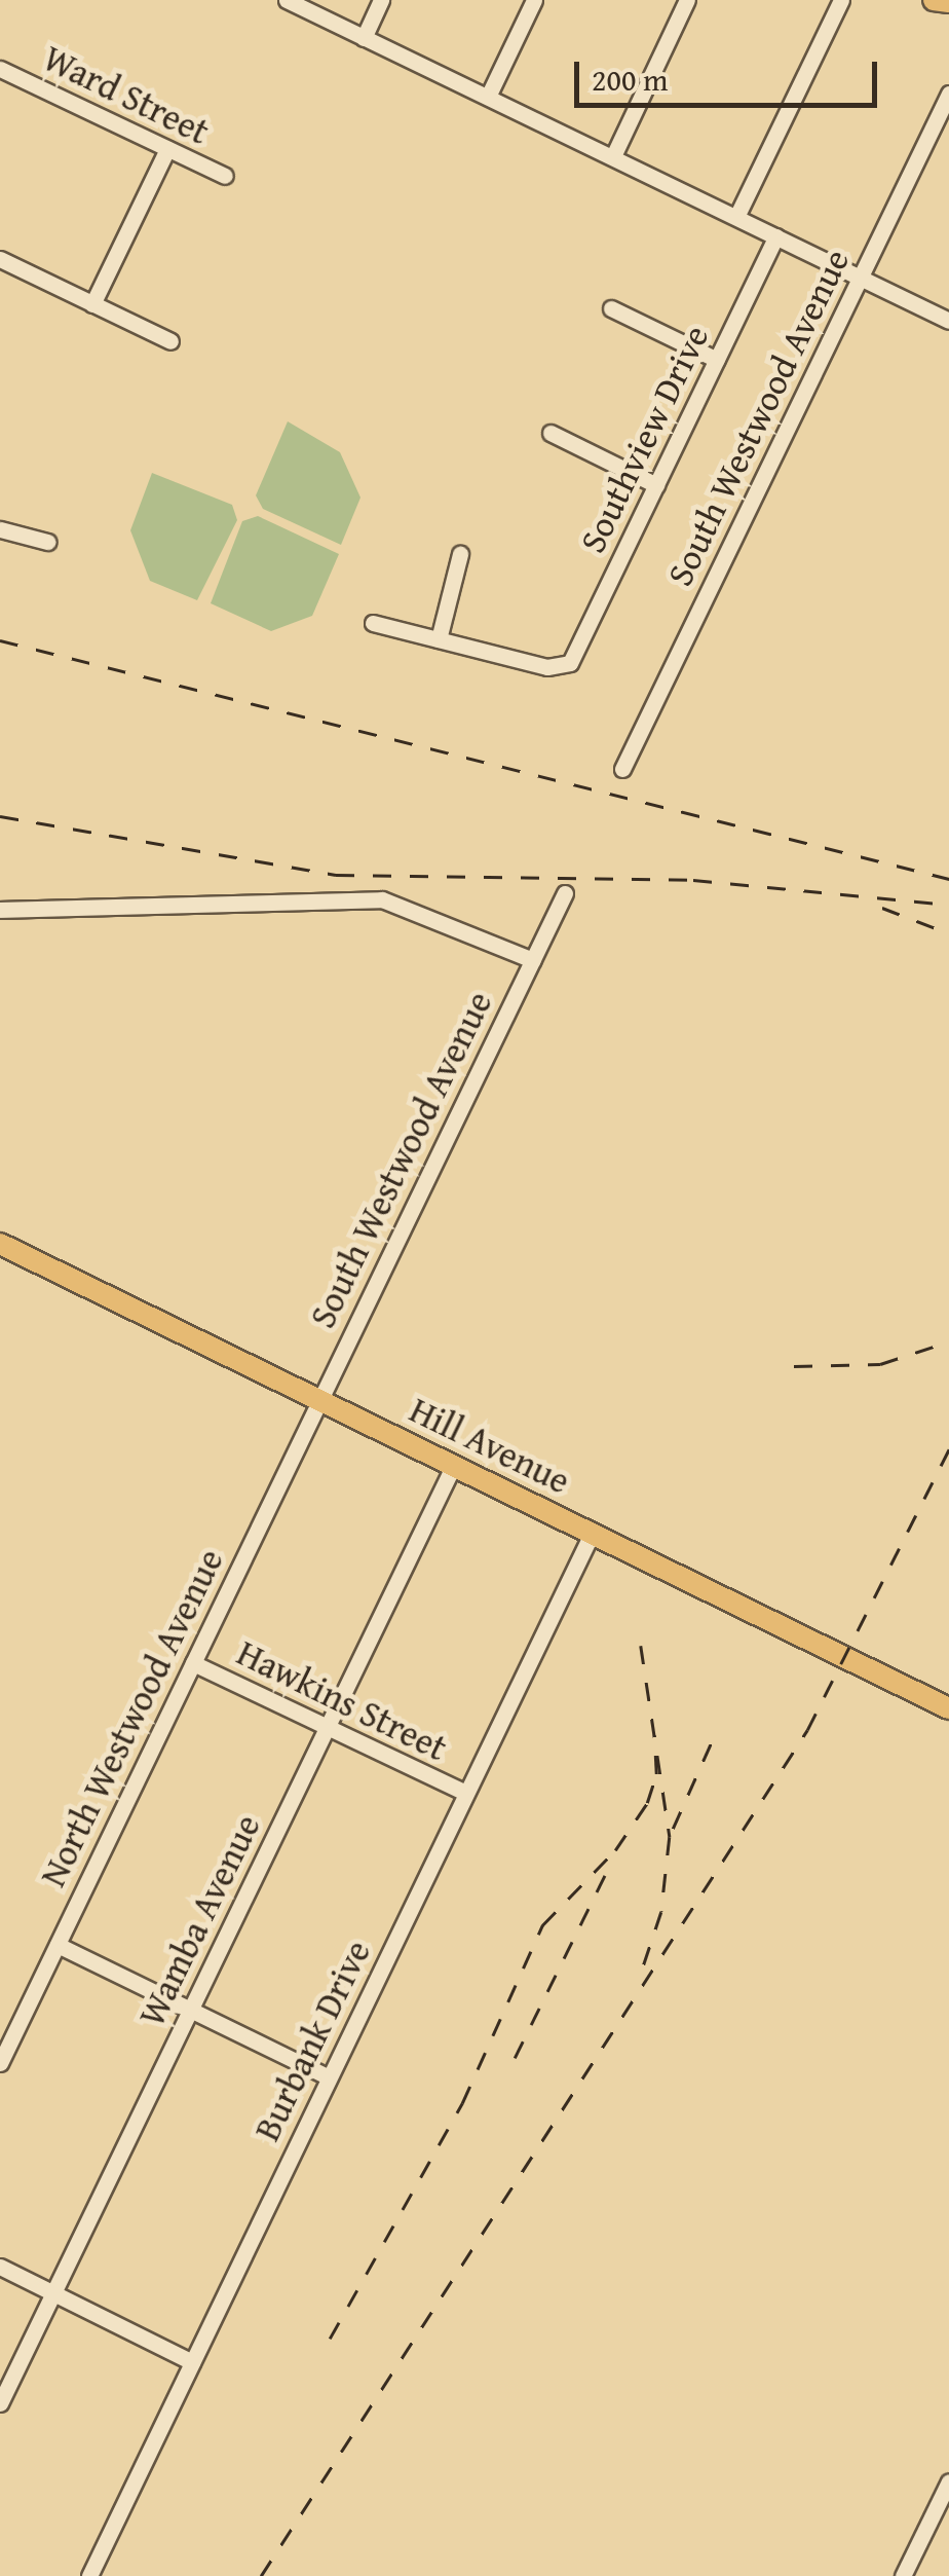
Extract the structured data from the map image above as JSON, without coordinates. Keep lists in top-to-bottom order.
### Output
{
  "streets": {
    "main road": ["Hill Avenue"],
    "street": [
      "Ward Street",
      "South Westwood Avenue",
      "Southview Drive",
      "Hawkins Street",
      "North Westwood Avenue",
      "Wamba Avenue",
      "Burbank Drive"
    ]
  },
  "crossings": [
    ["South Westwood Avenue", "Hill Avenue"],
    ["South Westwood Avenue", "North Westwood Avenue"],
    ["Hill Avenue", "North Westwood Avenue"],
    ["Hill Avenue", "Wamba Avenue"],
    ["Hill Avenue", "Burbank Drive"],
    ["Hawkins Street", "North Westwood Avenue"],
    ["Hawkins Street", "Wamba Avenue"],
    ["Hawkins Street", "Burbank Drive"]
  ],
  "scale_bar": "200 m"
}
